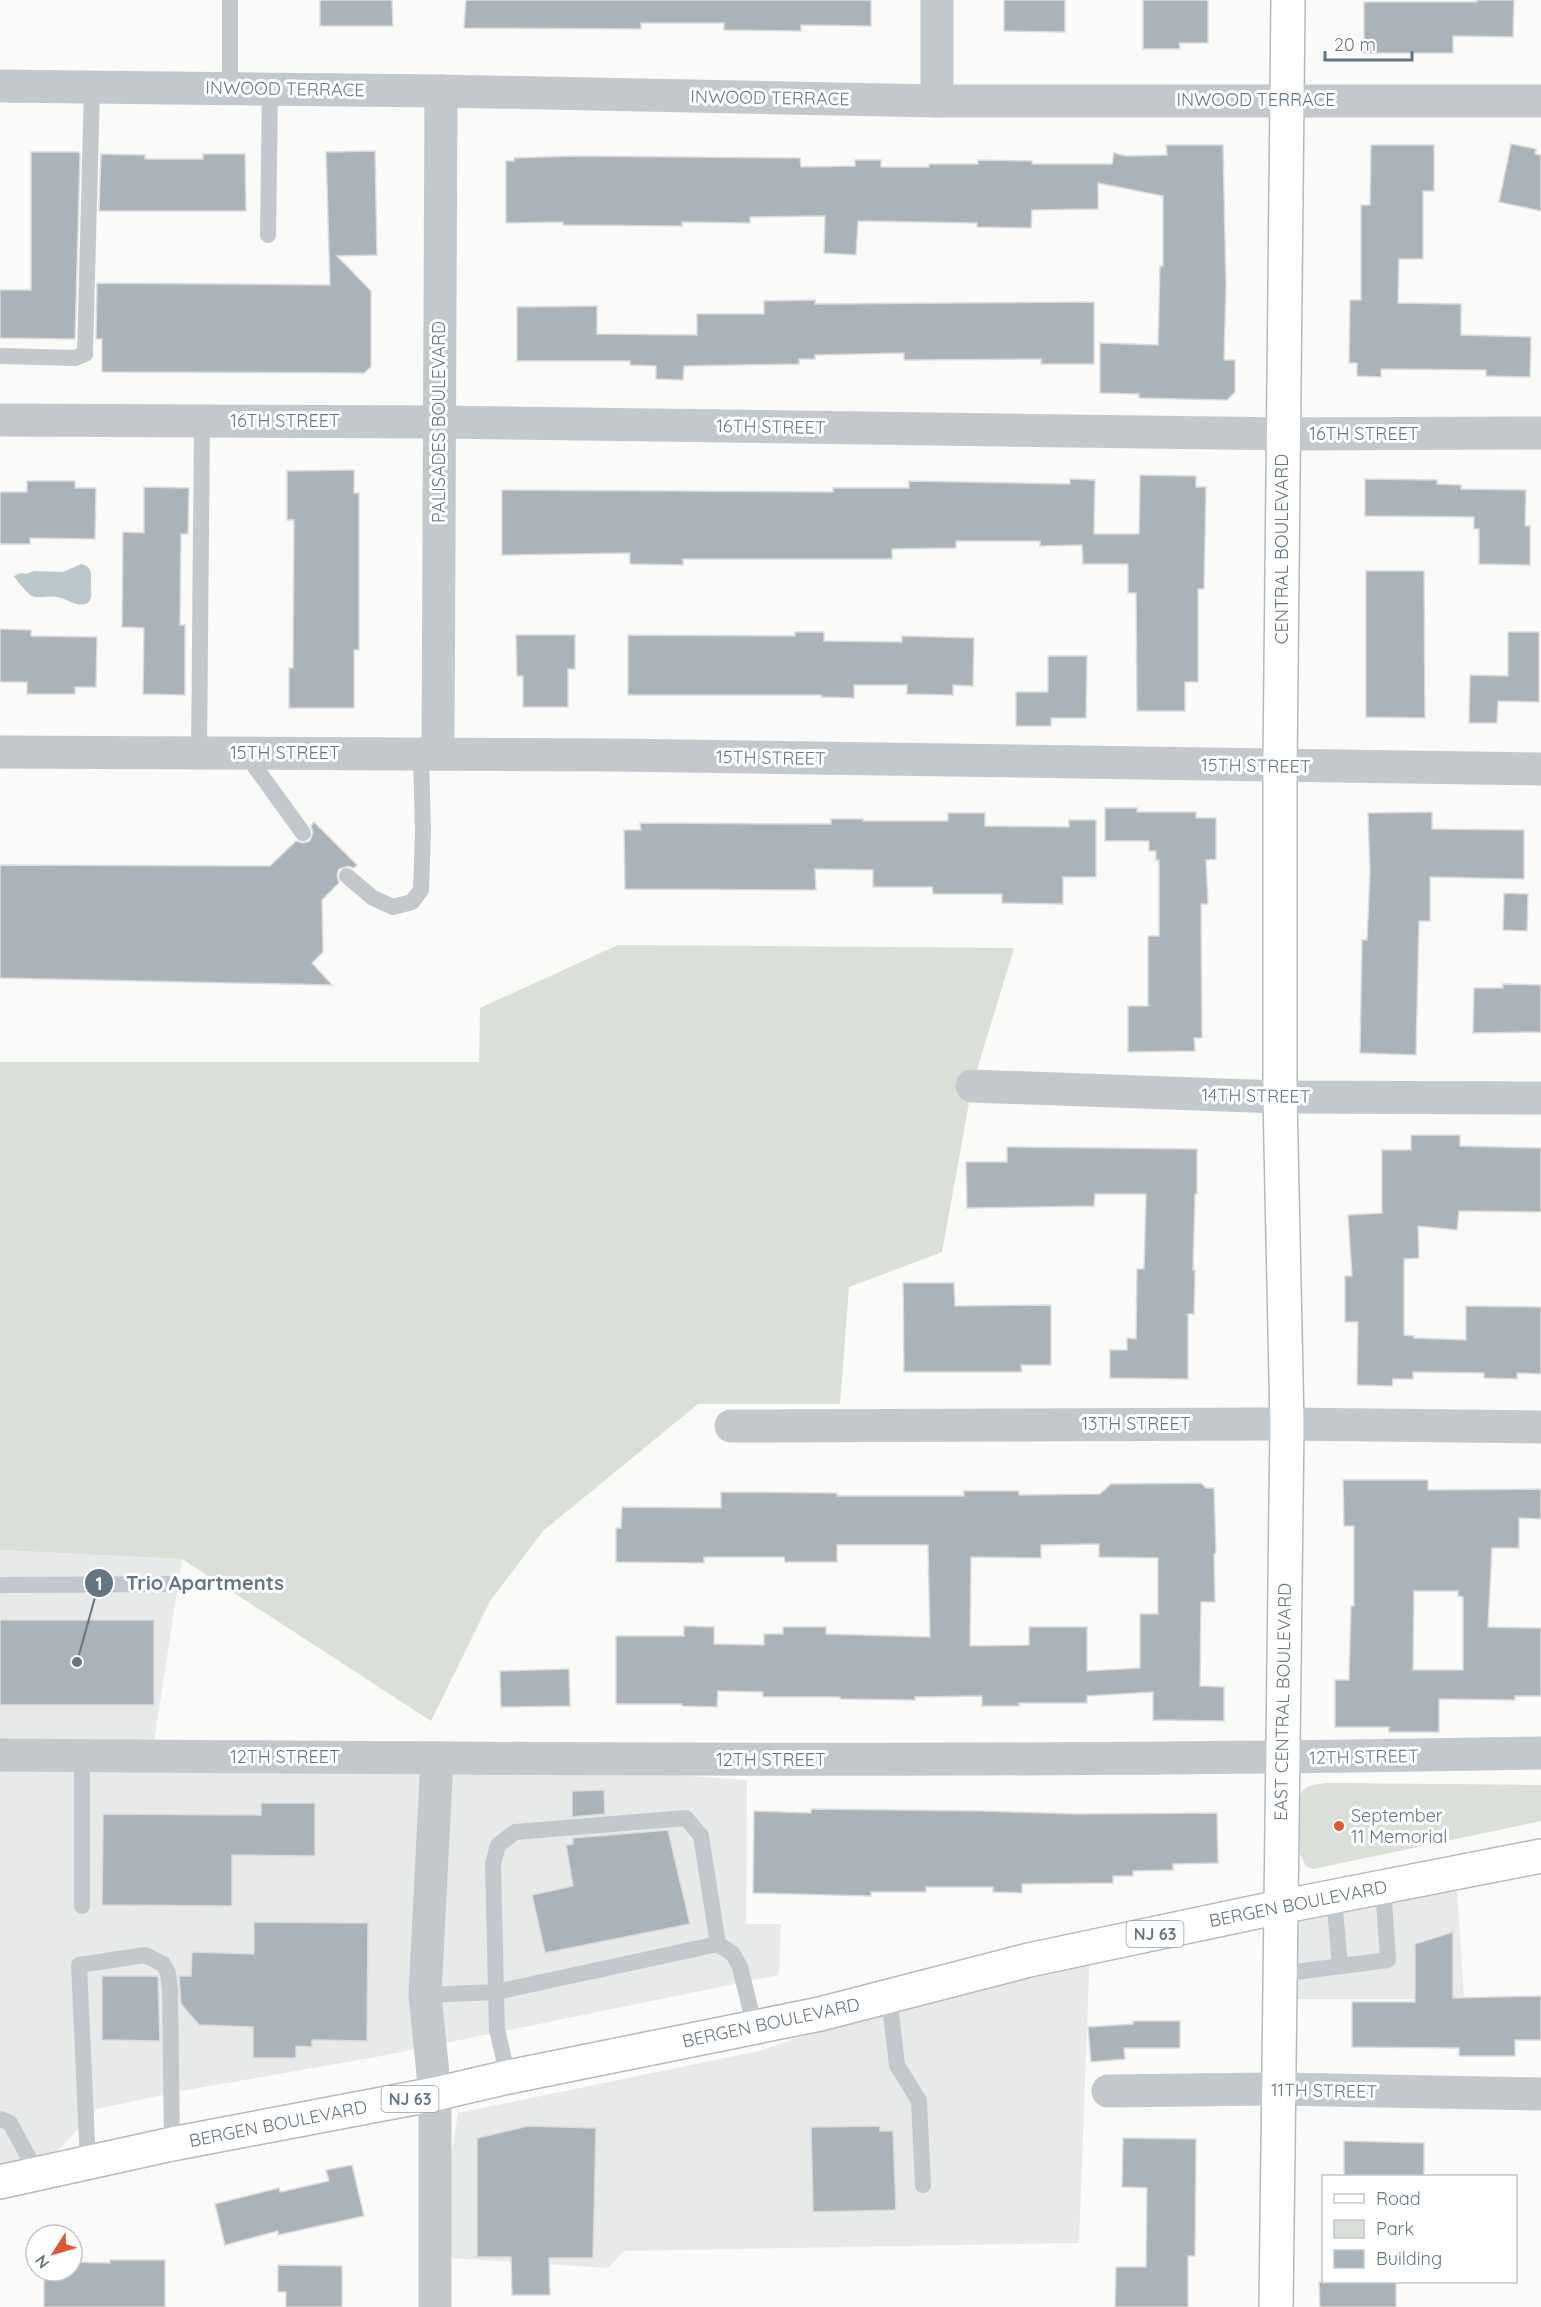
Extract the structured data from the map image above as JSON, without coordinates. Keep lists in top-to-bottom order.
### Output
{
  "streets": {
    "main road": [
      "CENTRAL BOULEVARD",
      "EAST CENTRAL BOULEVARD",
      "BERGEN BOULEVARD",
      "NJ 63"
    ],
    "street": [
      "INWOOD TERRACE",
      "16TH STREET",
      "PALISADES BOULEVARD",
      "15TH STREET",
      "14TH STREET",
      "13TH STREET",
      "12TH STREET",
      "11TH STREET"
    ]
  },
  "crossings": [
    ["INWOOD TERRACE", "PALISADES BOULEVARD"],
    ["INWOOD TERRACE", "CENTRAL BOULEVARD"],
    ["16TH STREET", "PALISADES BOULEVARD"],
    ["16TH STREET", "CENTRAL BOULEVARD"],
    ["PALISADES BOULEVARD", "15TH STREET"],
    ["CENTRAL BOULEVARD", "15TH STREET"],
    ["CENTRAL BOULEVARD", "14TH STREET"],
    ["CENTRAL BOULEVARD", "EAST CENTRAL BOULEVARD"],
    ["14TH STREET", "EAST CENTRAL BOULEVARD"],
    ["13TH STREET", "EAST CENTRAL BOULEVARD"],
    ["EAST CENTRAL BOULEVARD", "12TH STREET"],
    ["EAST CENTRAL BOULEVARD", "BERGEN BOULEVARD"],
    ["EAST CENTRAL BOULEVARD", "11TH STREET"]
  ],
  "places": ["Trio Apartments", "September 11 Memorial"],
  "legend": ["Road", "Park", "Building"],
  "scale_bar": "20 m",
  "north": "bottom left"
}
